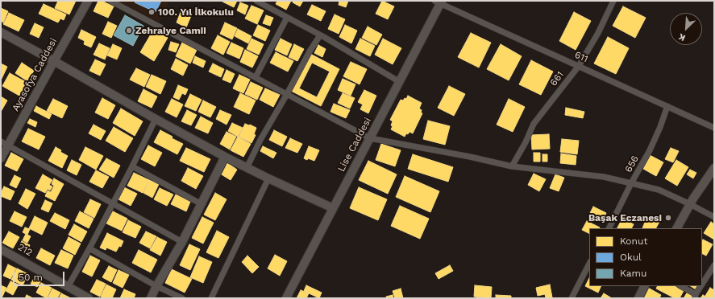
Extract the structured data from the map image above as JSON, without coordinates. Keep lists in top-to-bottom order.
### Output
{
  "streets": {
    "street": [
      "611",
      "Ayasofya Caddesi",
      "661",
      "Lise Caddesi",
      "656",
      "212"
    ]
  },
  "crossings": [
    ["611", "661"],
    ["611", "Lise Caddesi"],
    ["611", "656"]
  ],
  "places": ["100. Yıl İlkokulu", "Zehraiye Camii", "Başak Eczanesi"],
  "legend": ["Konut", "Okul", "Kamu"],
  "scale_bar": "50 m",
  "north": "bottom left"
}
